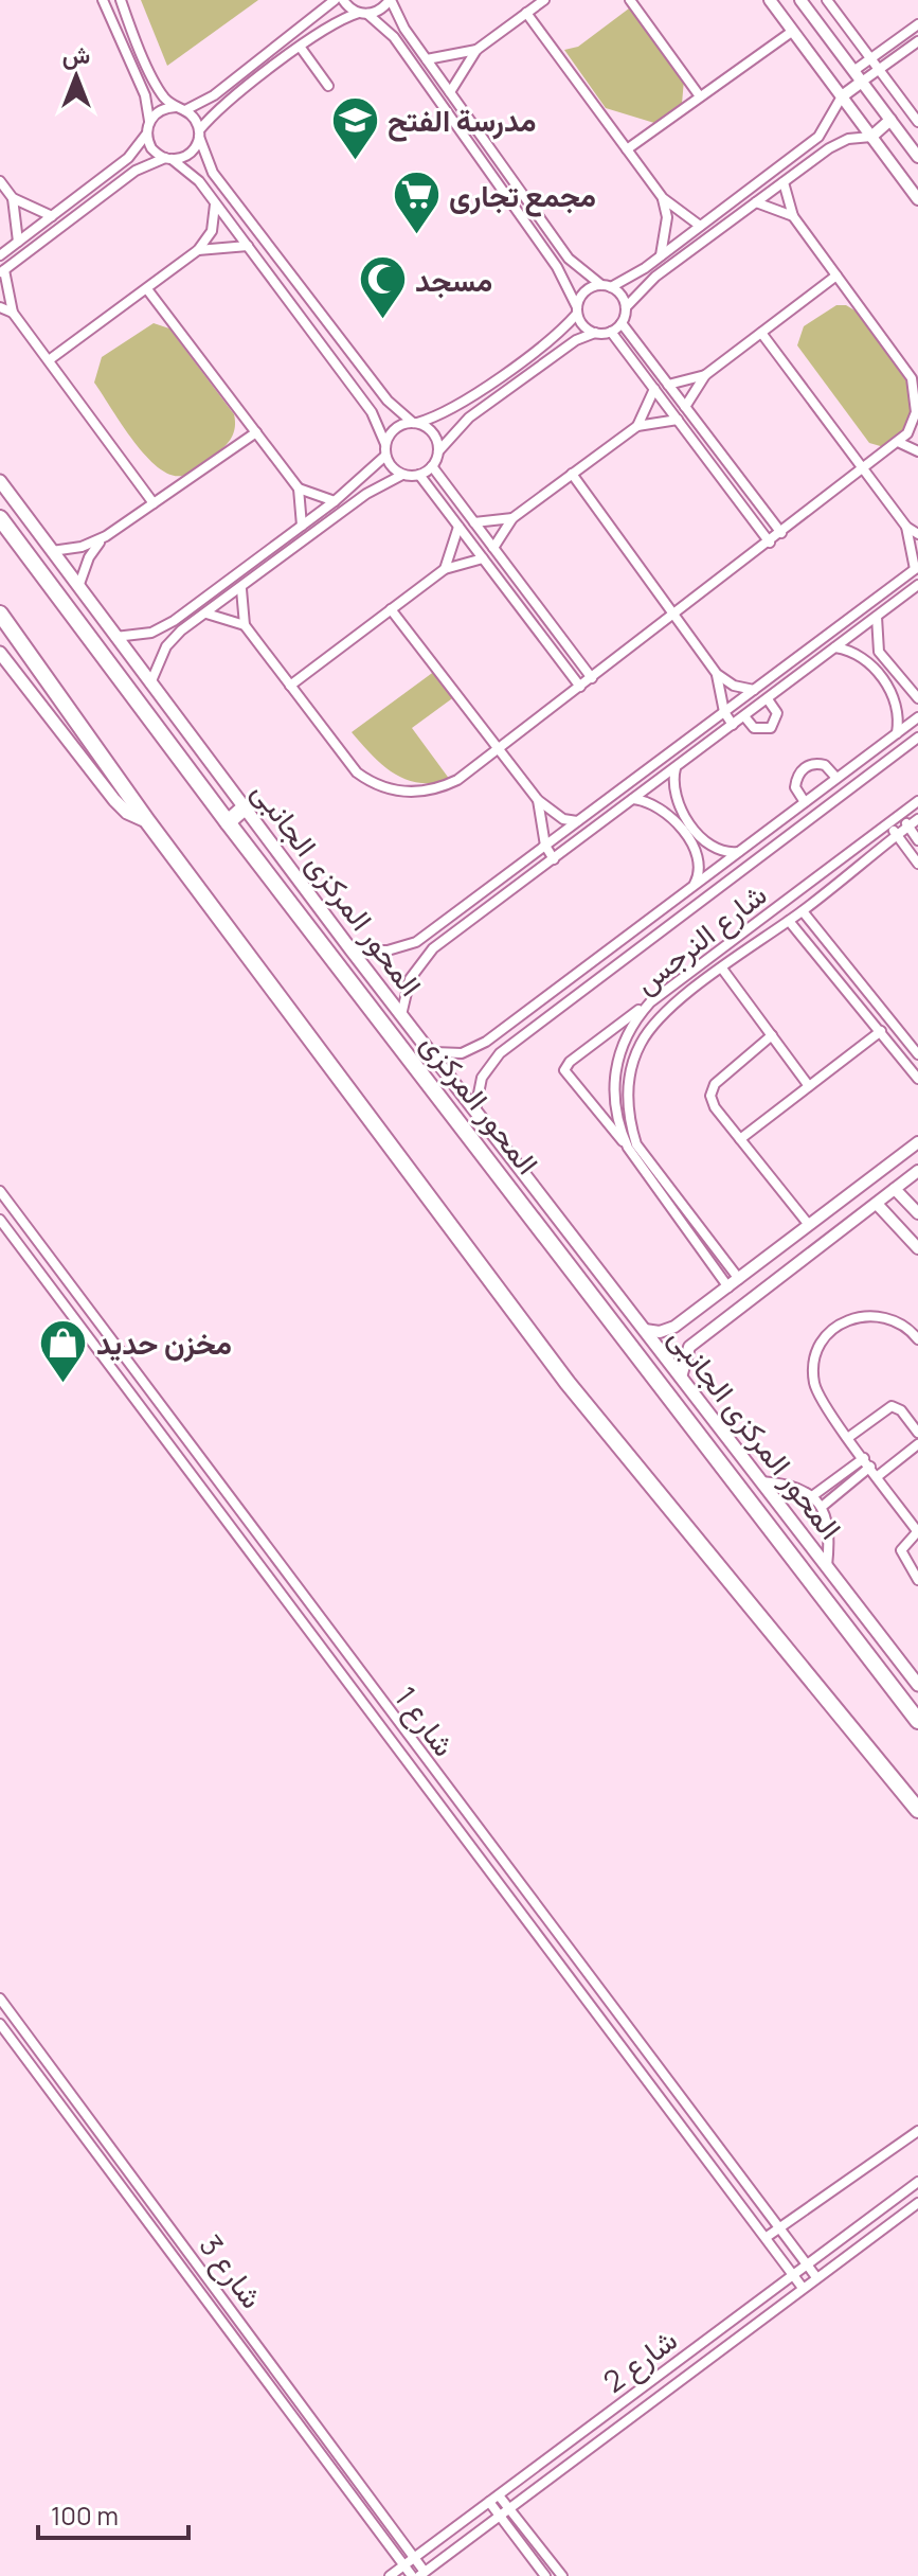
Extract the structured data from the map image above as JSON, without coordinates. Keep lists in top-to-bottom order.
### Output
{
  "streets": {
    "highway": ["المحور المركزى"],
    "main road": ["المحور المركزى الجانبى"],
    "street": [
      "شارع النرجس",
      "شارع 1",
      "شارع 3",
      "شارع 2"
    ]
  },
  "crossings": [
    ["شارع 1", "شارع 2"],
    ["شارع 3", "شارع 2"]
  ],
  "places": {
    "school or university": ["مدرسة الفتح"],
    "supermarket": ["مجمع تجارى"],
    "mosque": ["مسجد"],
    "shop": ["مخزن حديد"]
  },
  "scale_bar": "100 m",
  "north": "top"
}
